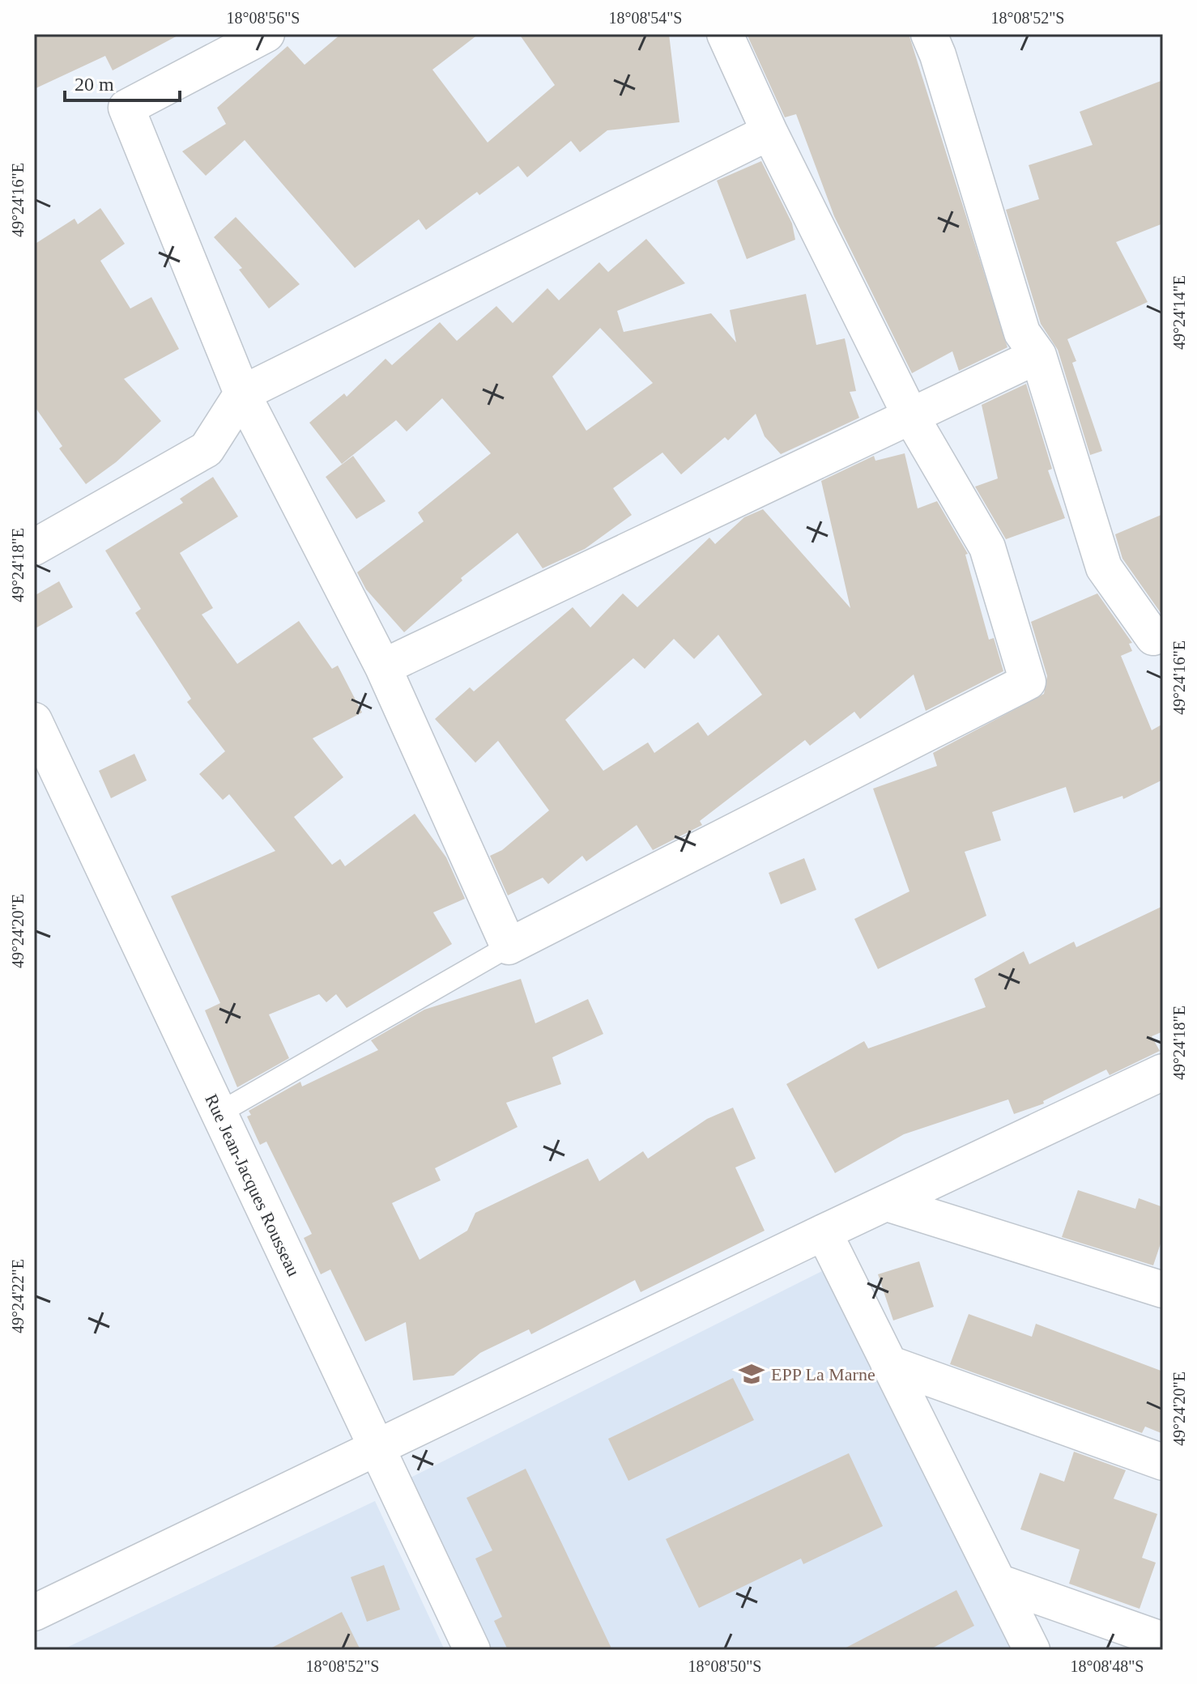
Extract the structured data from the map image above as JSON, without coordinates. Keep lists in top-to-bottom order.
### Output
{
  "streets": {
    "street": ["Rue Jean-Jacques Rousseau"]
  },
  "places": {
    "school or university": ["EPP La Marne"]
  },
  "scale_bar": "20 m",
  "coordinates": [
    "18°08'56\"S",
    "18°08'54\"S",
    "18°08'52\"S",
    "49°24'16\"E",
    "49°24'14\"E",
    "49°24'18\"E",
    "49°24'20\"E",
    "49°24'22\"E",
    "18°08'50\"S",
    "18°08'48\"S"
  ]
}
